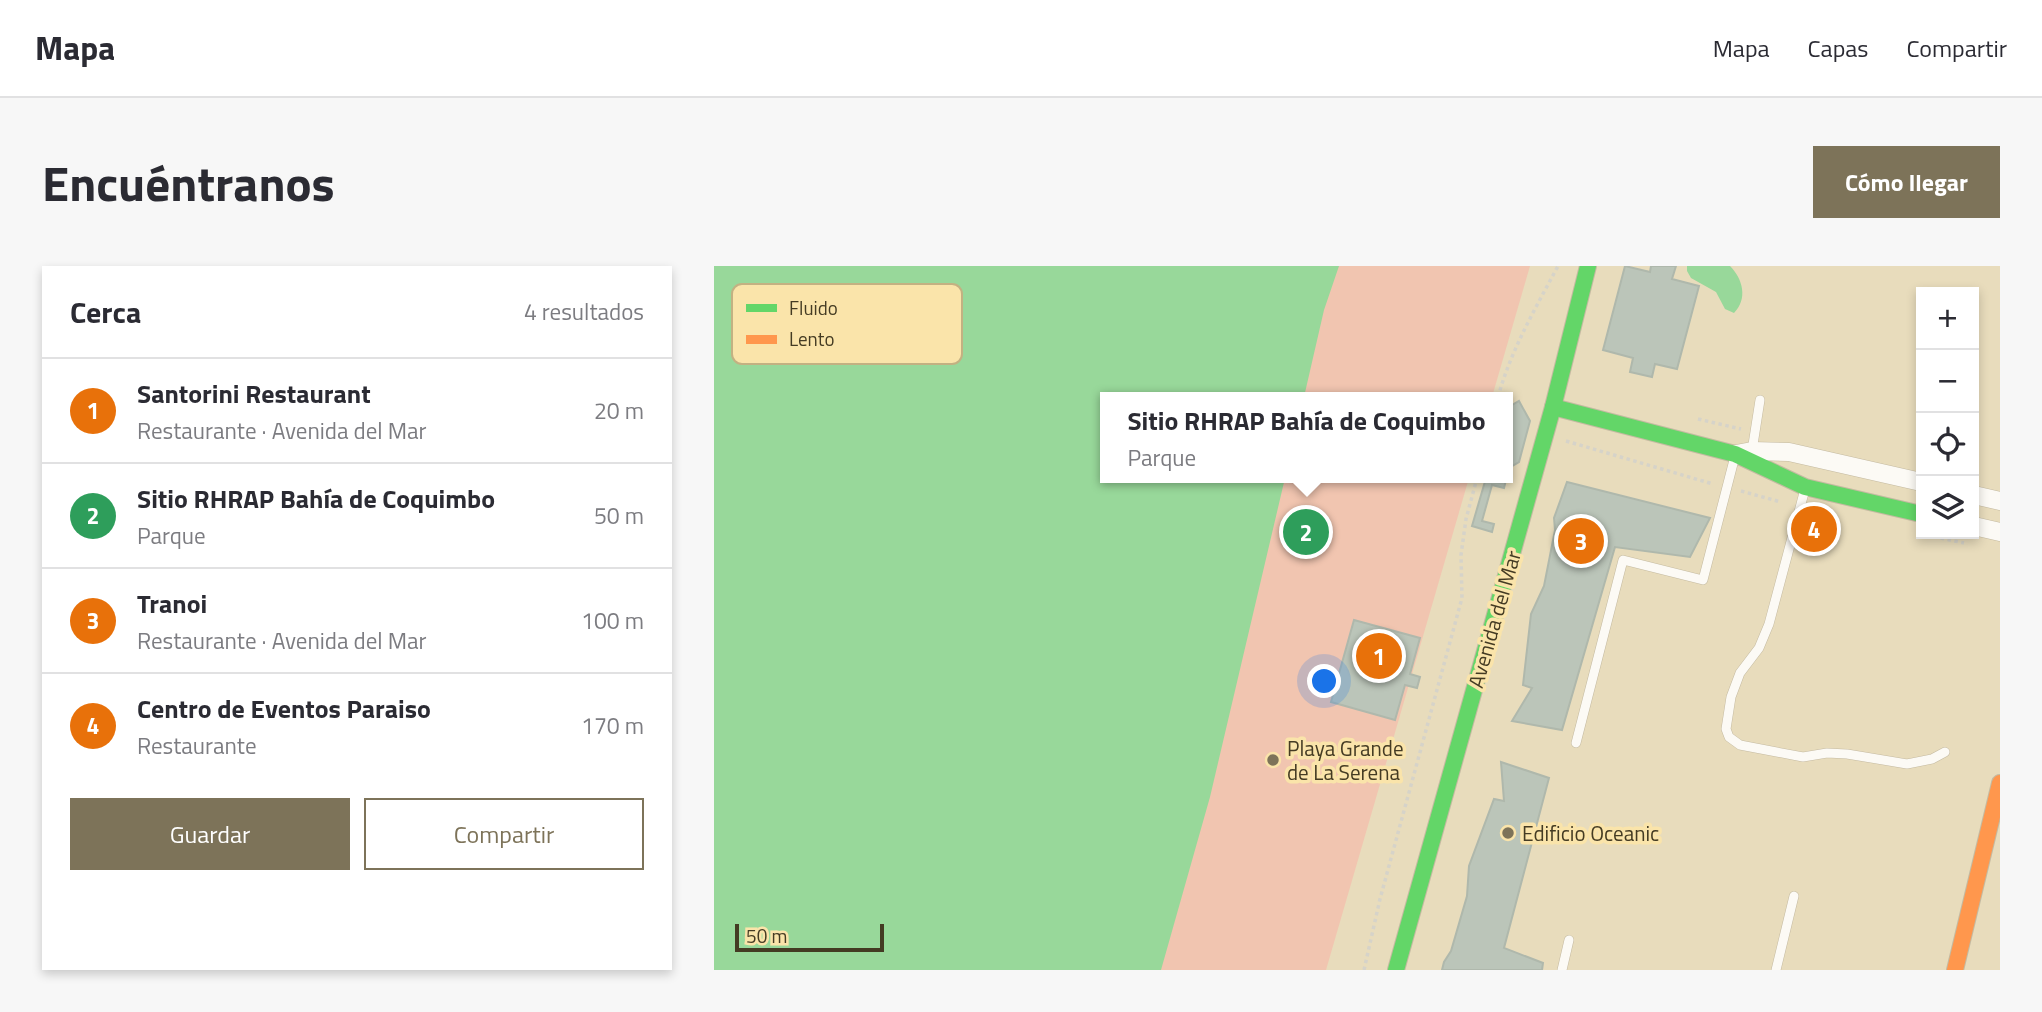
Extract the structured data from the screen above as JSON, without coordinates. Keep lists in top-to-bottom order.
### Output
{
  "streets": {
    "main road": ["Avenida del Mar"]
  },
  "places": ["Playa Grande de La Serena", "Edificio Oceanic"],
  "legend": ["Fluido", "Lento"],
  "scale_bar": "50 m",
  "page": {
    "header": "Mapa",
    "nav": ["Mapa", "Capas", "Compartir"],
    "title": "Encuéntranos",
    "buttons": [
      "Cómo llegar",
      ["Guardar", "Compartir"]
    ],
    "heading": ["Cerca", "4 resultados"],
    "map_buttons": ["+", "−"],
    "list": [
      {
        "mark": "1",
        "name": "Santorini Restaurant",
        "note": "Restaurante · Avenida del Mar",
        "value": "20 m"
      },
      {
        "mark": "2",
        "name": "Sitio RHRAP Bahía de Coquimbo",
        "note": "Parque",
        "value": "50 m"
      },
      {
        "mark": "3",
        "name": "Tranoi",
        "note": "Restaurante · Avenida del Mar",
        "value": "100 m"
      },
      {
        "mark": "4",
        "name": "Centro de Eventos Paraiso",
        "note": "Restaurante",
        "value": "170 m"
      }
    ],
    "popup": ["Sitio RHRAP Bahía de Coquimbo", "Parque"],
    "pins": [
      "4",
      "2",
      "3",
      "1"
    ],
    "scale": "50 m"
  }
}
